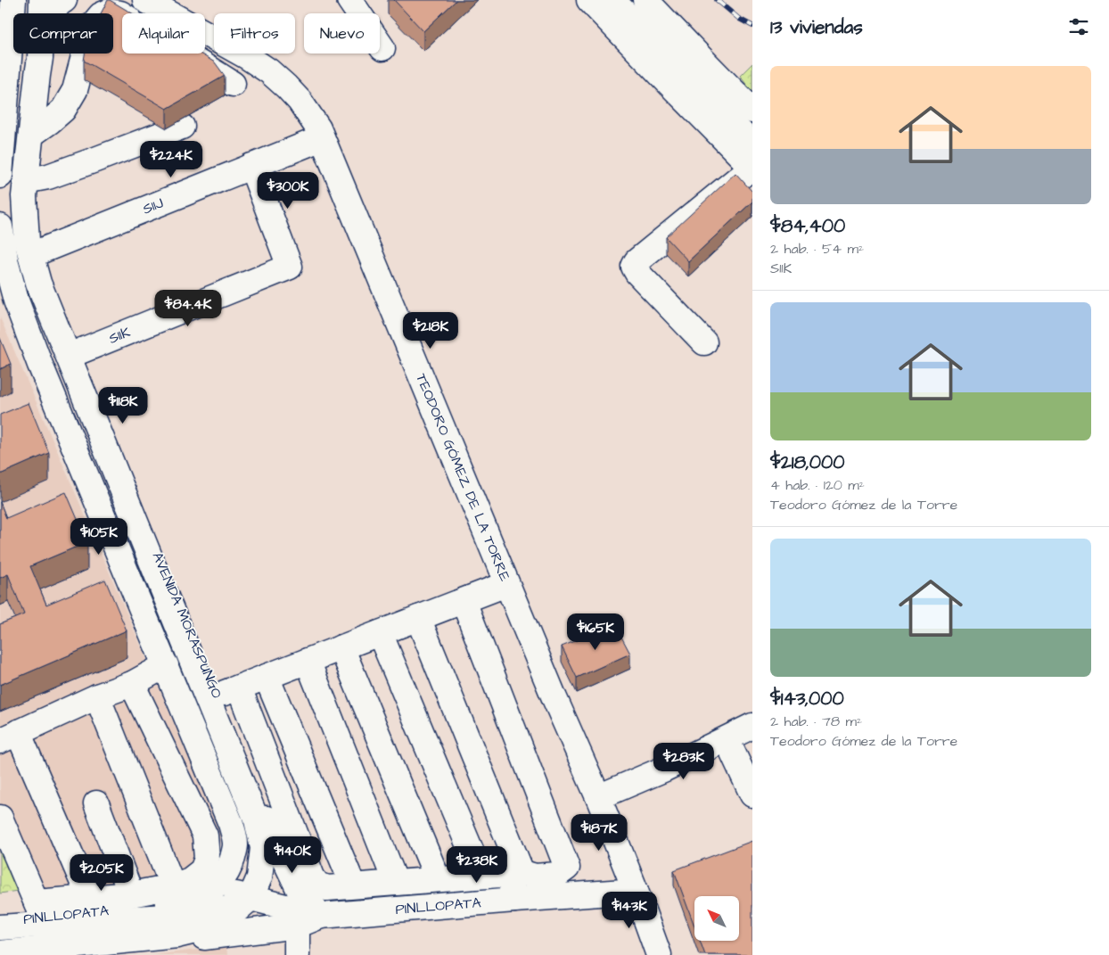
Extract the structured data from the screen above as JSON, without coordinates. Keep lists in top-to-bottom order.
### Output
{
  "streets": {
    "street": [
      "S11J",
      "S11K",
      "TEODORO GÓMEZ DE LA TORRE",
      "AVENIDA MORASPUNGO",
      "PINLLOPATA"
    ]
  },
  "crossings": [
    ["S11J", "S11K"],
    ["S11J", "TEODORO GÓMEZ DE LA TORRE"],
    ["S11J", "AVENIDA MORASPUNGO"],
    ["S11K", "AVENIDA MORASPUNGO"],
    ["TEODORO GÓMEZ DE LA TORRE", "PINLLOPATA"],
    ["AVENIDA MORASPUNGO", "PINLLOPATA"]
  ],
  "north": "top left",
  "page": {
    "heading": "13 viviendas",
    "chip": [
      "Comprar",
      "Alquilar",
      "Filtros",
      "Nuevo"
    ],
    "list": [
      {
        "name": "$84,400",
        "note": "2 hab. · 54 m² · S11K"
      },
      {
        "name": "$218,000",
        "note": "4 hab. · 120 m² · Teodoro Gómez de la Torre"
      },
      {
        "name": "$143,000",
        "note": "2 hab. · 78 m² · Teodoro Gómez de la Torre"
      }
    ],
    "price": [
      "$224K",
      "$300K",
      "$84.4K",
      "$218K",
      "$118K",
      "$105K",
      "$165K",
      "$283K",
      "$187K",
      "$140K",
      "$238K",
      "$205K",
      "$143K"
    ]
  }
}
